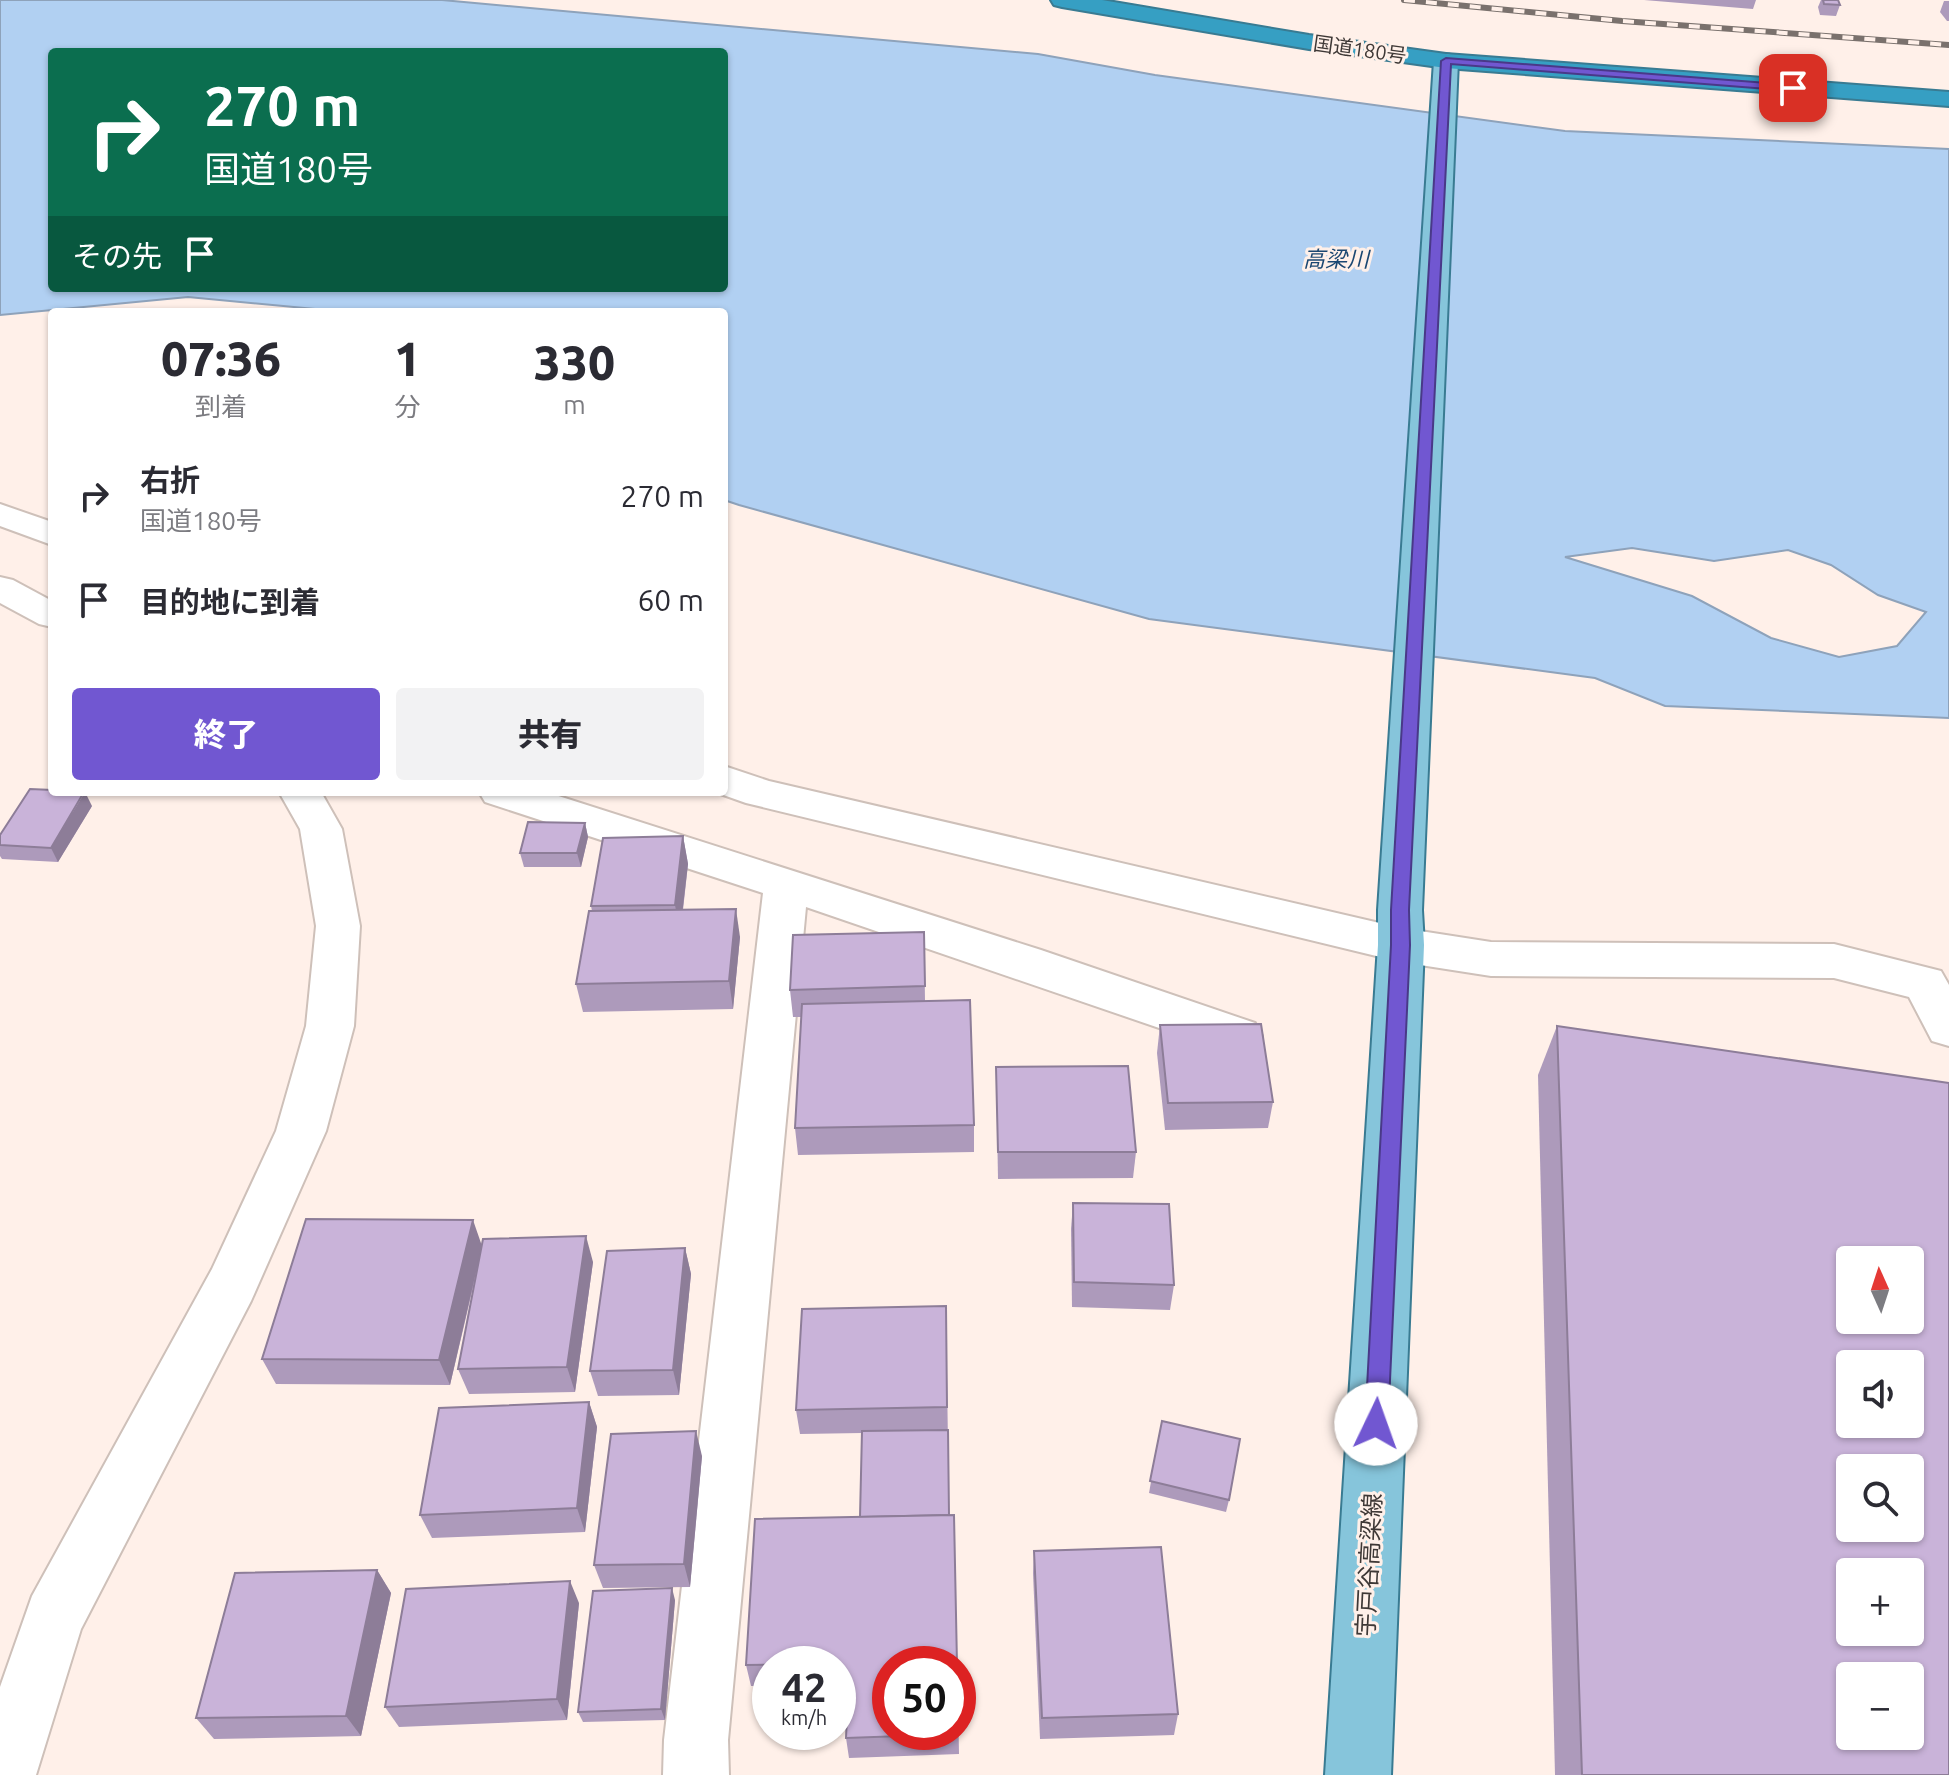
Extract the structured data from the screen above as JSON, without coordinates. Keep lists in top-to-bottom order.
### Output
{
  "streets": {
    "highway": ["国道180号"],
    "main road": ["宇戸谷高梁線"]
  },
  "crossings": [
    ["国道180号", "宇戸谷高梁線"]
  ],
  "water": ["高梁川"],
  "north": "top",
  "page": {
    "turn": ["270 m", "国道180号"],
    "then": "その先",
    "eta": [
      "07:36",
      "到着",
      "1",
      "分",
      "330",
      "m"
    ],
    "list": [
      {
        "name": "右折",
        "note": "国道180号",
        "value": "270 m"
      },
      {
        "name": "目的地に到着",
        "value": "60 m"
      }
    ],
    "buttons": ["終了", "共有"],
    "map_buttons": ["+", "−"],
    "speed": "42 km/h",
    "limit": "50"
  }
}
